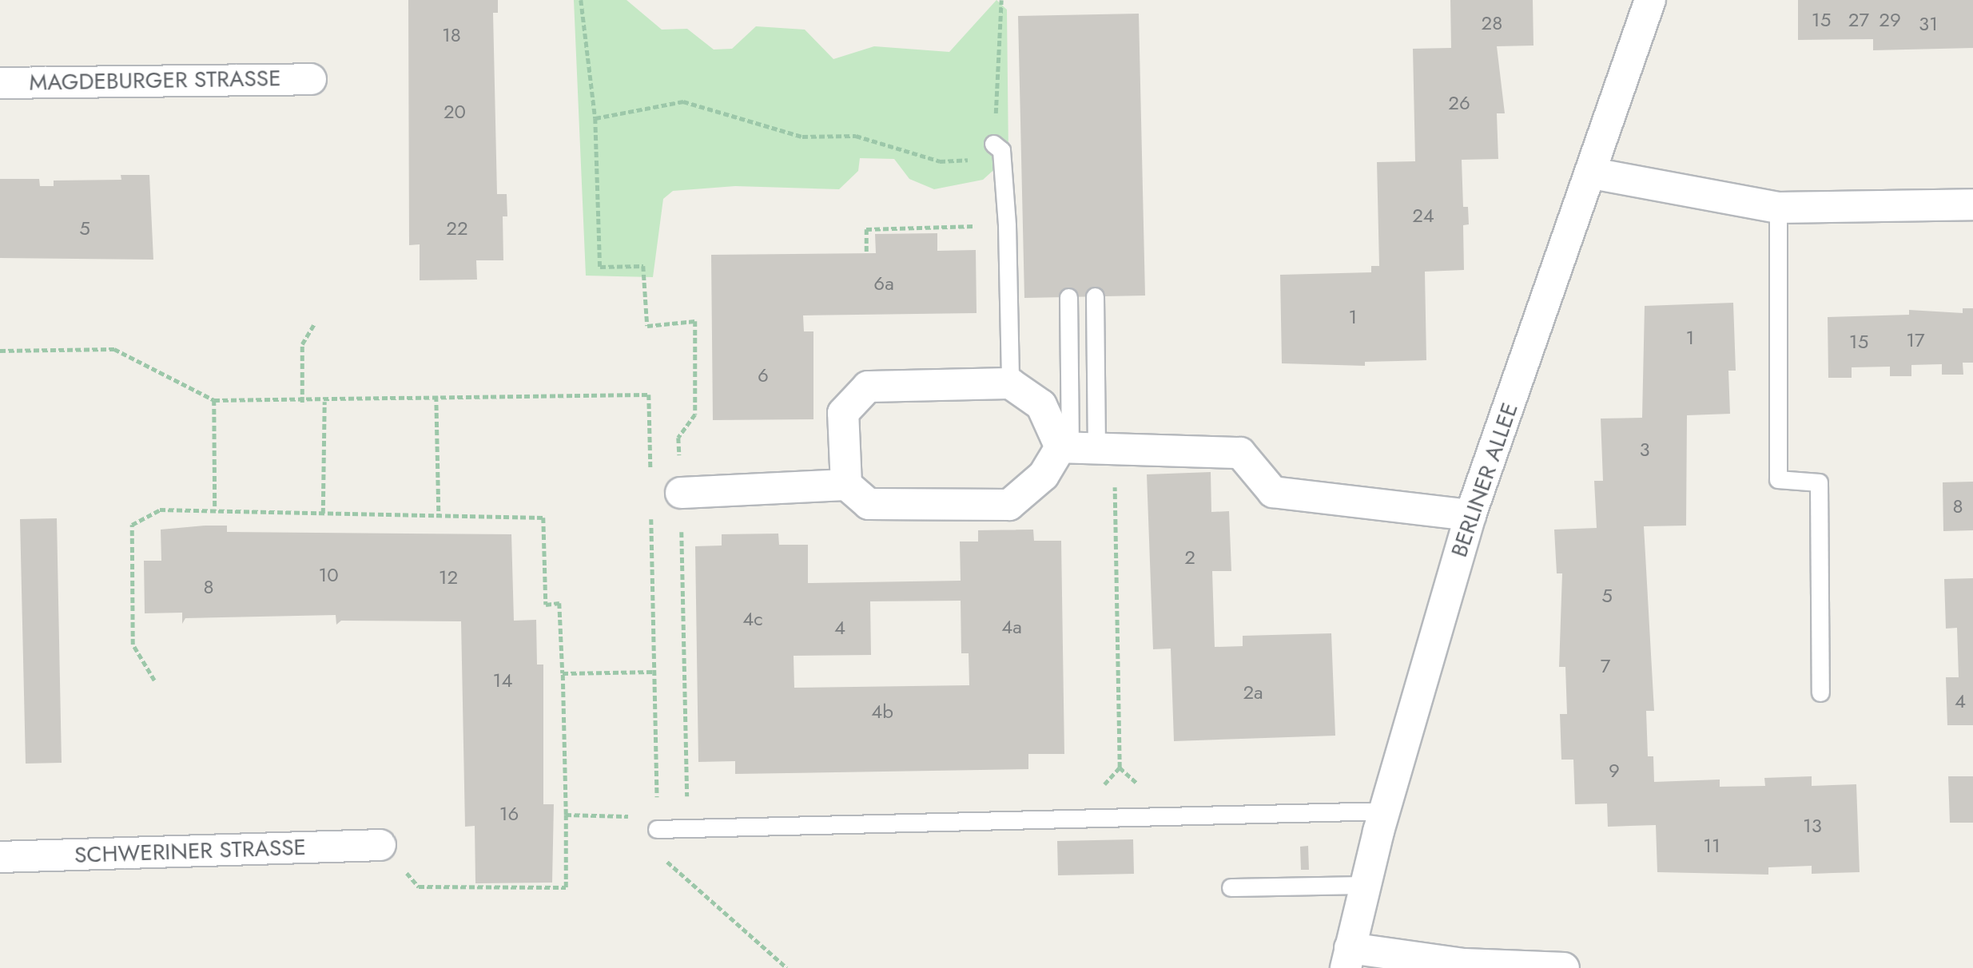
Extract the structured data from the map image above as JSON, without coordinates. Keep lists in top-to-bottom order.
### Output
{
  "streets": {
    "street": ["MAGDEBURGER STRASSE", "BERLINER ALLEE", "SCHWERINER STRASSE"]
  },
  "house_numbers": [
    "15",
    "27",
    "29",
    "28",
    "31",
    "18",
    "26",
    "20",
    "24",
    "5",
    "22",
    "6a",
    "1",
    "1",
    "17",
    "15",
    "6",
    "3",
    "8",
    "2",
    "10",
    "12",
    "8",
    "5",
    "4c",
    "4a",
    "4",
    "7",
    "14",
    "2a",
    "4",
    "4b",
    "9",
    "16",
    "13",
    "11"
  ]
}
